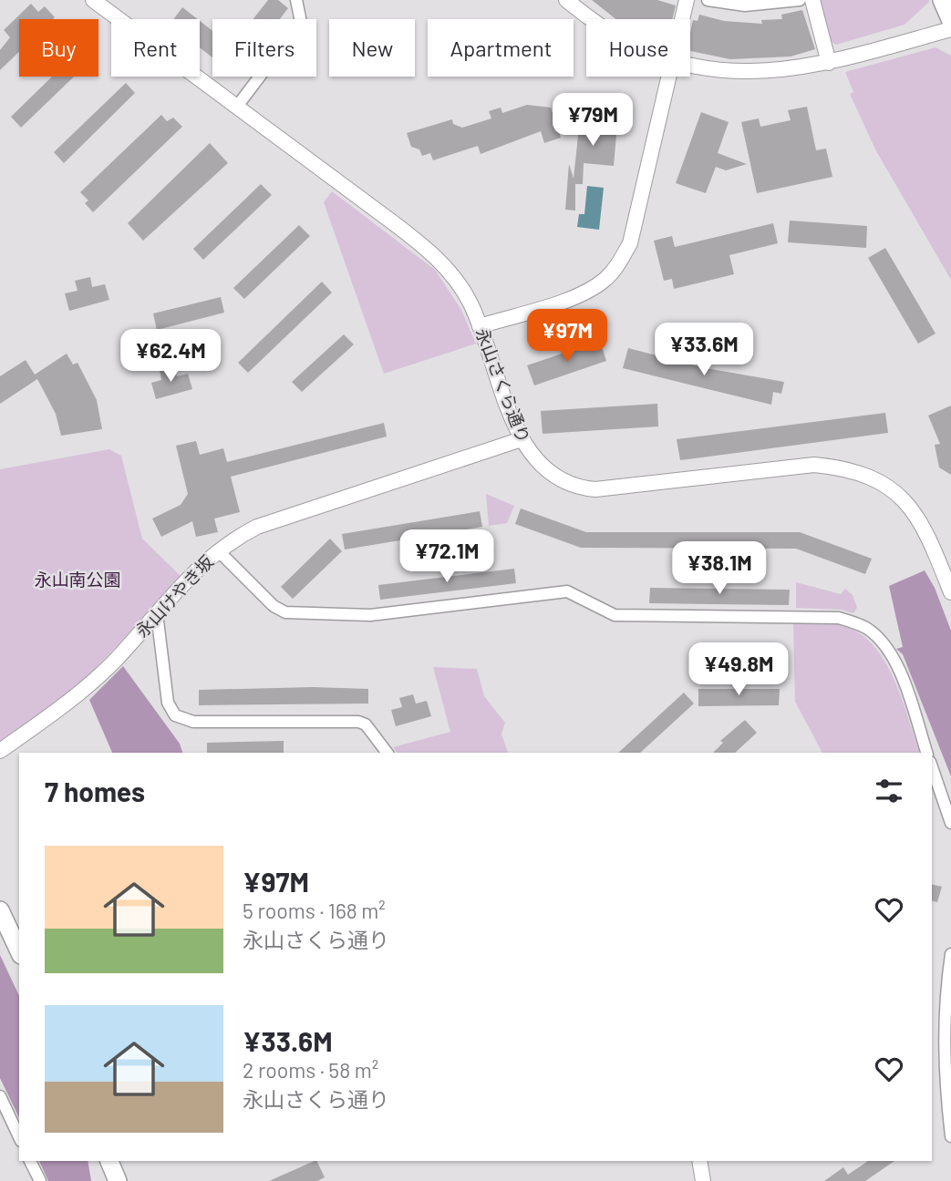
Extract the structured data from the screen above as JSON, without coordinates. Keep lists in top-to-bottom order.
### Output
{
  "streets": {
    "street": ["永山さくら通り", "永山けやき坂"]
  },
  "crossings": [
    ["永山さくら通り", "永山けやき坂"]
  ],
  "parks": ["永山南公園"],
  "page": {
    "chip": [
      "Buy",
      "Rent",
      "Filters",
      "New",
      "Apartment",
      "House"
    ],
    "price": [
      "¥79M",
      "¥97M",
      "¥33.6M",
      "¥62.4M",
      "¥72.1M",
      "¥38.1M",
      "¥49.8M"
    ],
    "heading": "7 homes",
    "list": [
      {
        "name": "¥97M",
        "note": "5 rooms · 168 m² · 永山さくら通り"
      },
      {
        "name": "¥33.6M",
        "note": "2 rooms · 58 m² · 永山さくら通り"
      }
    ]
  }
}
